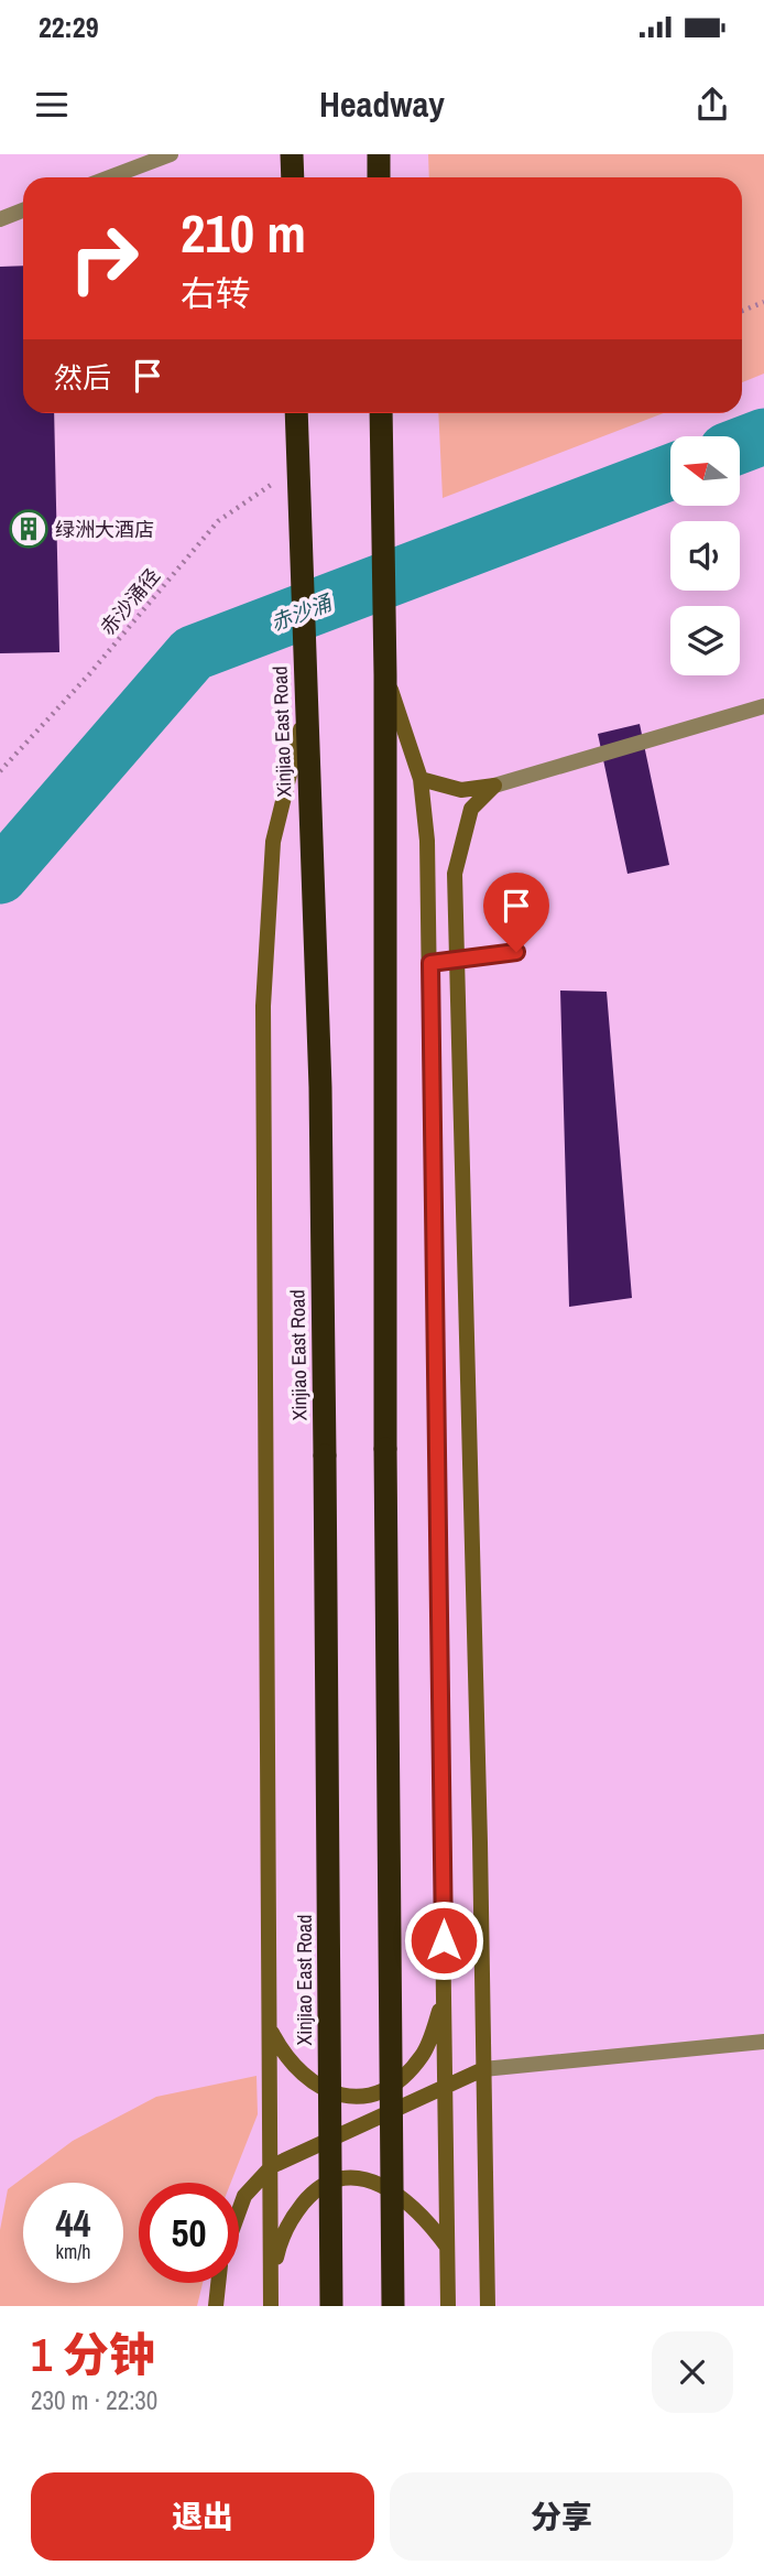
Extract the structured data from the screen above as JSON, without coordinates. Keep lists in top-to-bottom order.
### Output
{
  "streets": {
    "highway": ["Xinjiao East Road"],
    "path": ["赤沙涌径"]
  },
  "crossings": [
    ["赤沙涌径", "Xinjiao East Road"]
  ],
  "water": ["赤沙涌"],
  "places": {
    "building": ["绿洲大酒店"]
  },
  "north": "left",
  "page": {
    "status": "22:29",
    "header": "Headway",
    "turn": ["210 m", "右转"],
    "then": "然后",
    "speed": "44 km/h",
    "limit": "50",
    "heading": ["1 分钟", "230 m · 22:30"],
    "buttons": ["退出", "分享"]
  }
}
